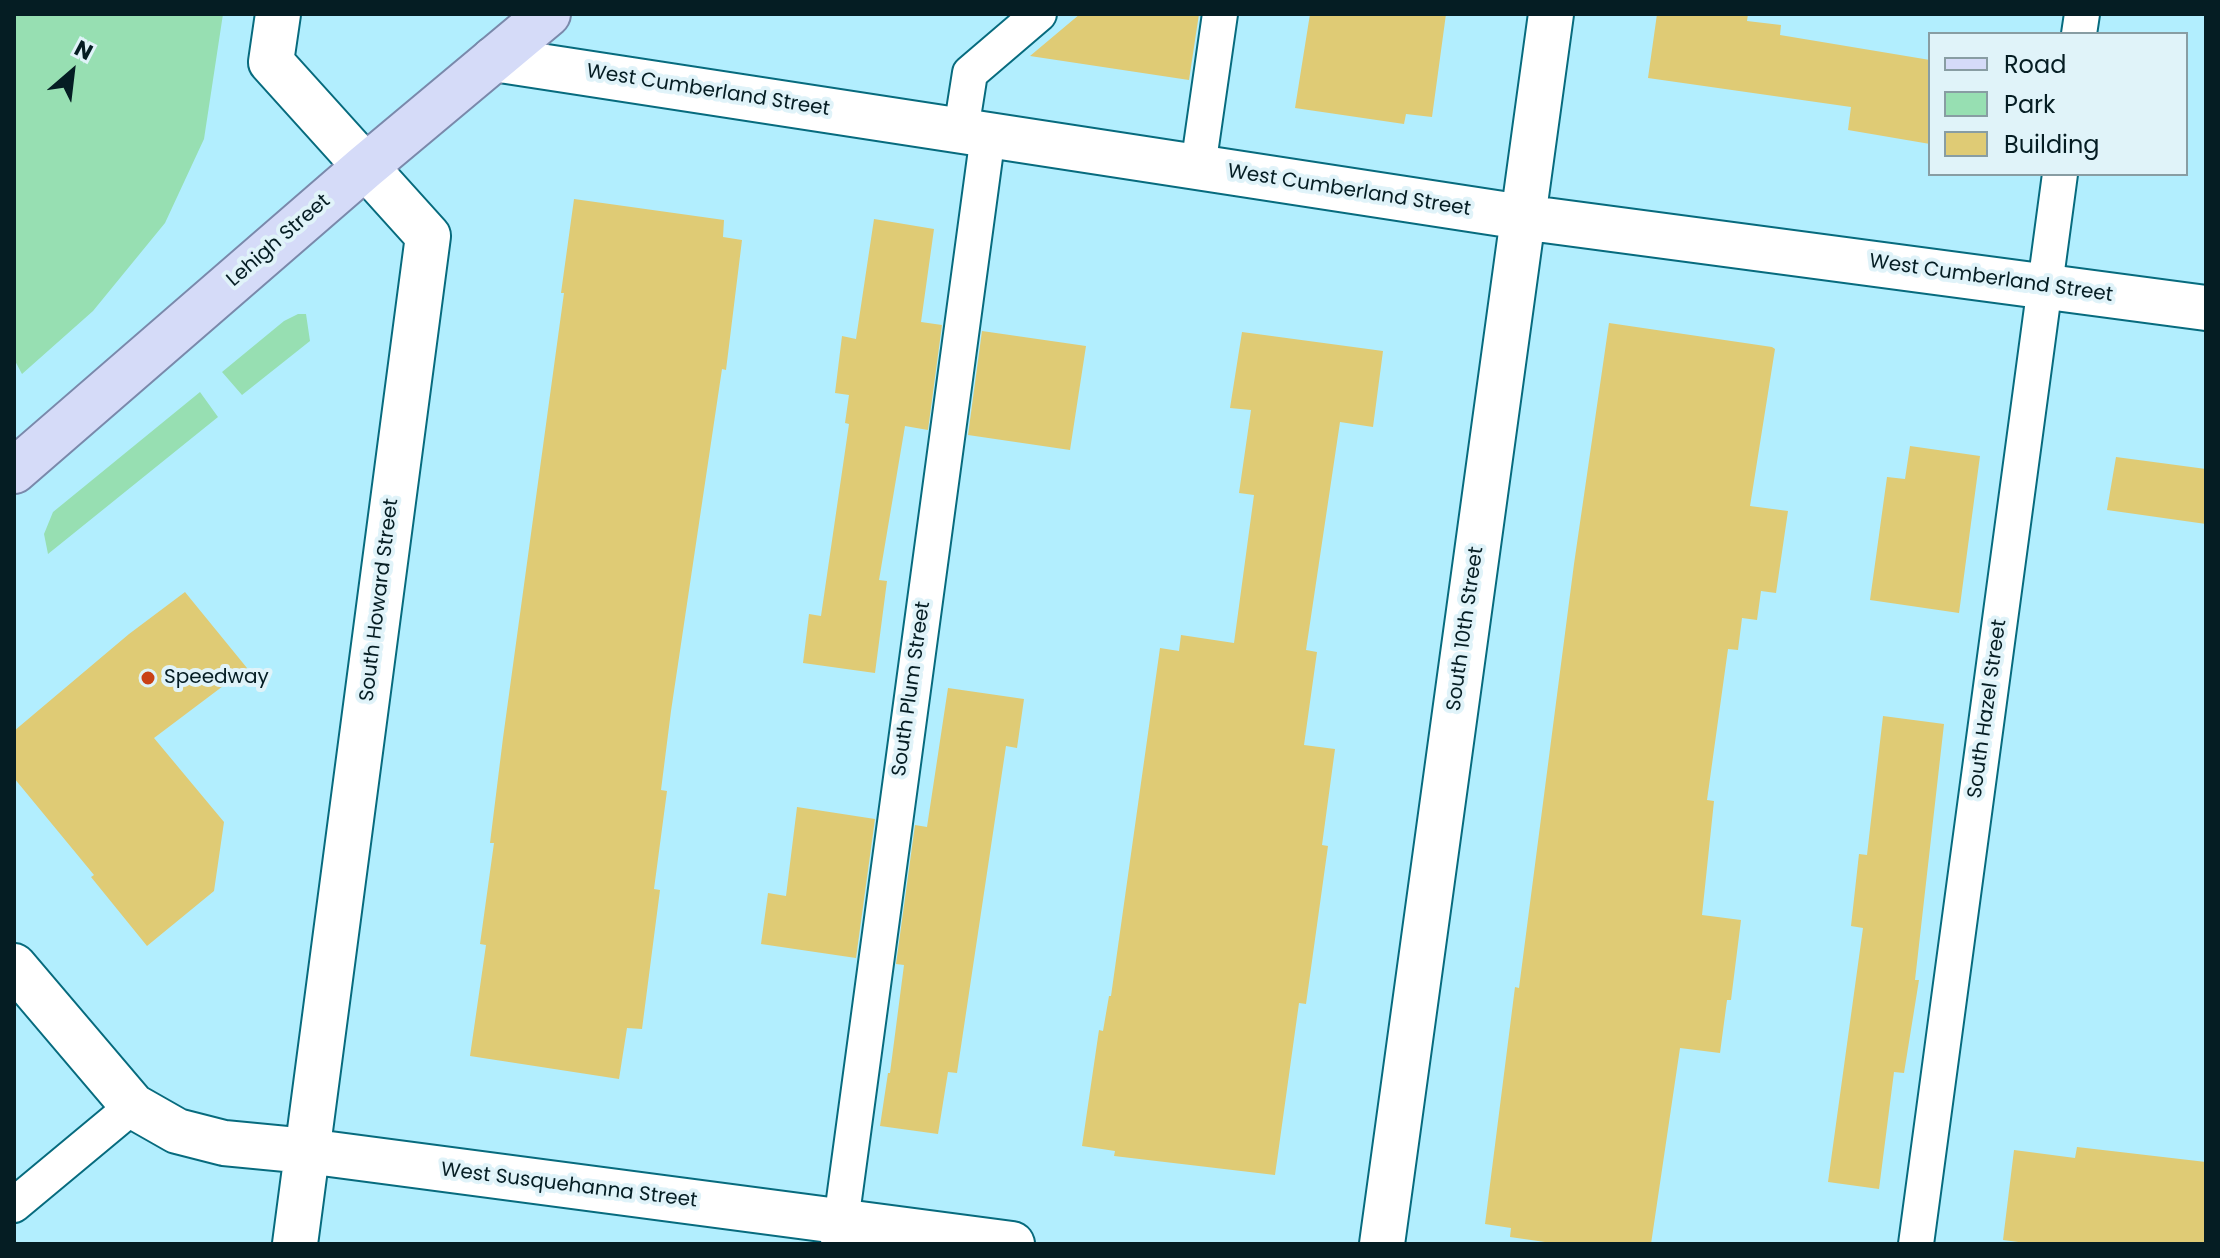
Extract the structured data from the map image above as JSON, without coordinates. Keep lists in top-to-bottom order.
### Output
{
  "streets": {
    "main road": ["Lehigh Street"],
    "street": [
      "West Cumberland Street",
      "South Howard Street",
      "South 10th Street",
      "West Susquehanna Street"
    ],
    "lane": ["South Plum Street", "South Hazel Street"]
  },
  "crossings": [
    ["West Cumberland Street", "Lehigh Street"],
    ["West Cumberland Street", "South 10th Street"],
    ["West Cumberland Street", "South Plum Street"],
    ["West Cumberland Street", "South Hazel Street"],
    ["Lehigh Street", "South Howard Street"],
    ["South Howard Street", "West Susquehanna Street"],
    ["South Plum Street", "West Susquehanna Street"]
  ],
  "places": ["Speedway"],
  "legend": ["Road", "Park", "Building"],
  "north": "top right"
}
